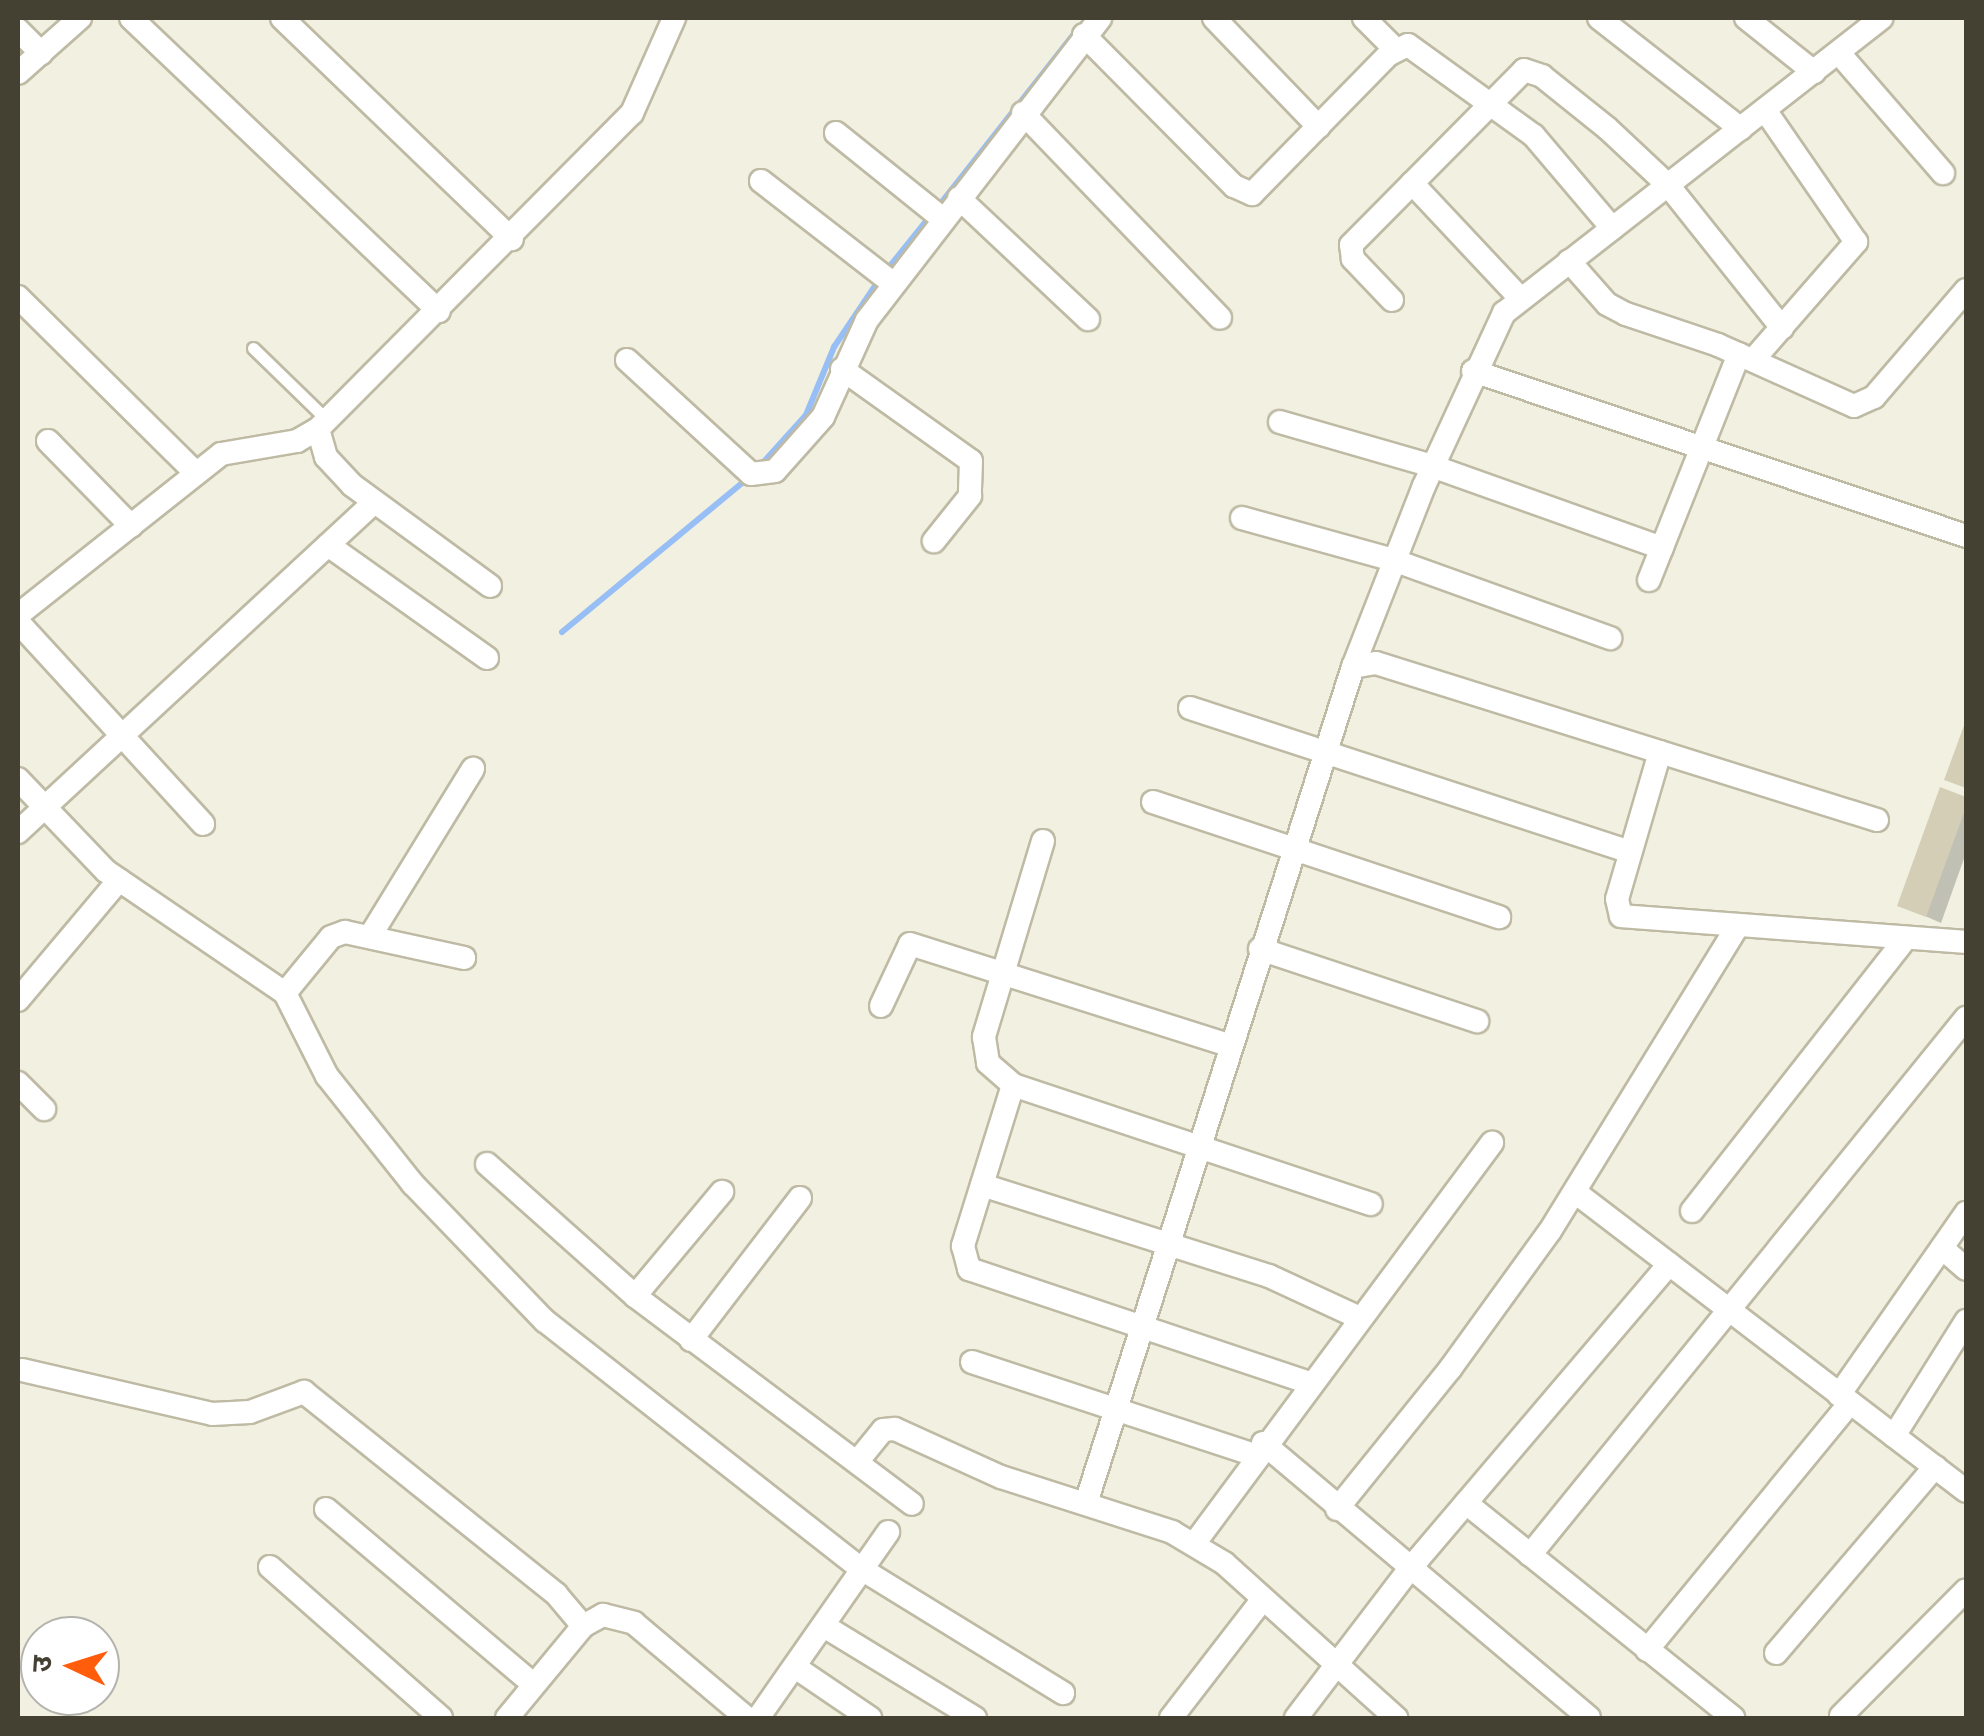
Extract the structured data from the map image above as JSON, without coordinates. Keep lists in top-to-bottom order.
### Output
{
  "north": "left"
}
